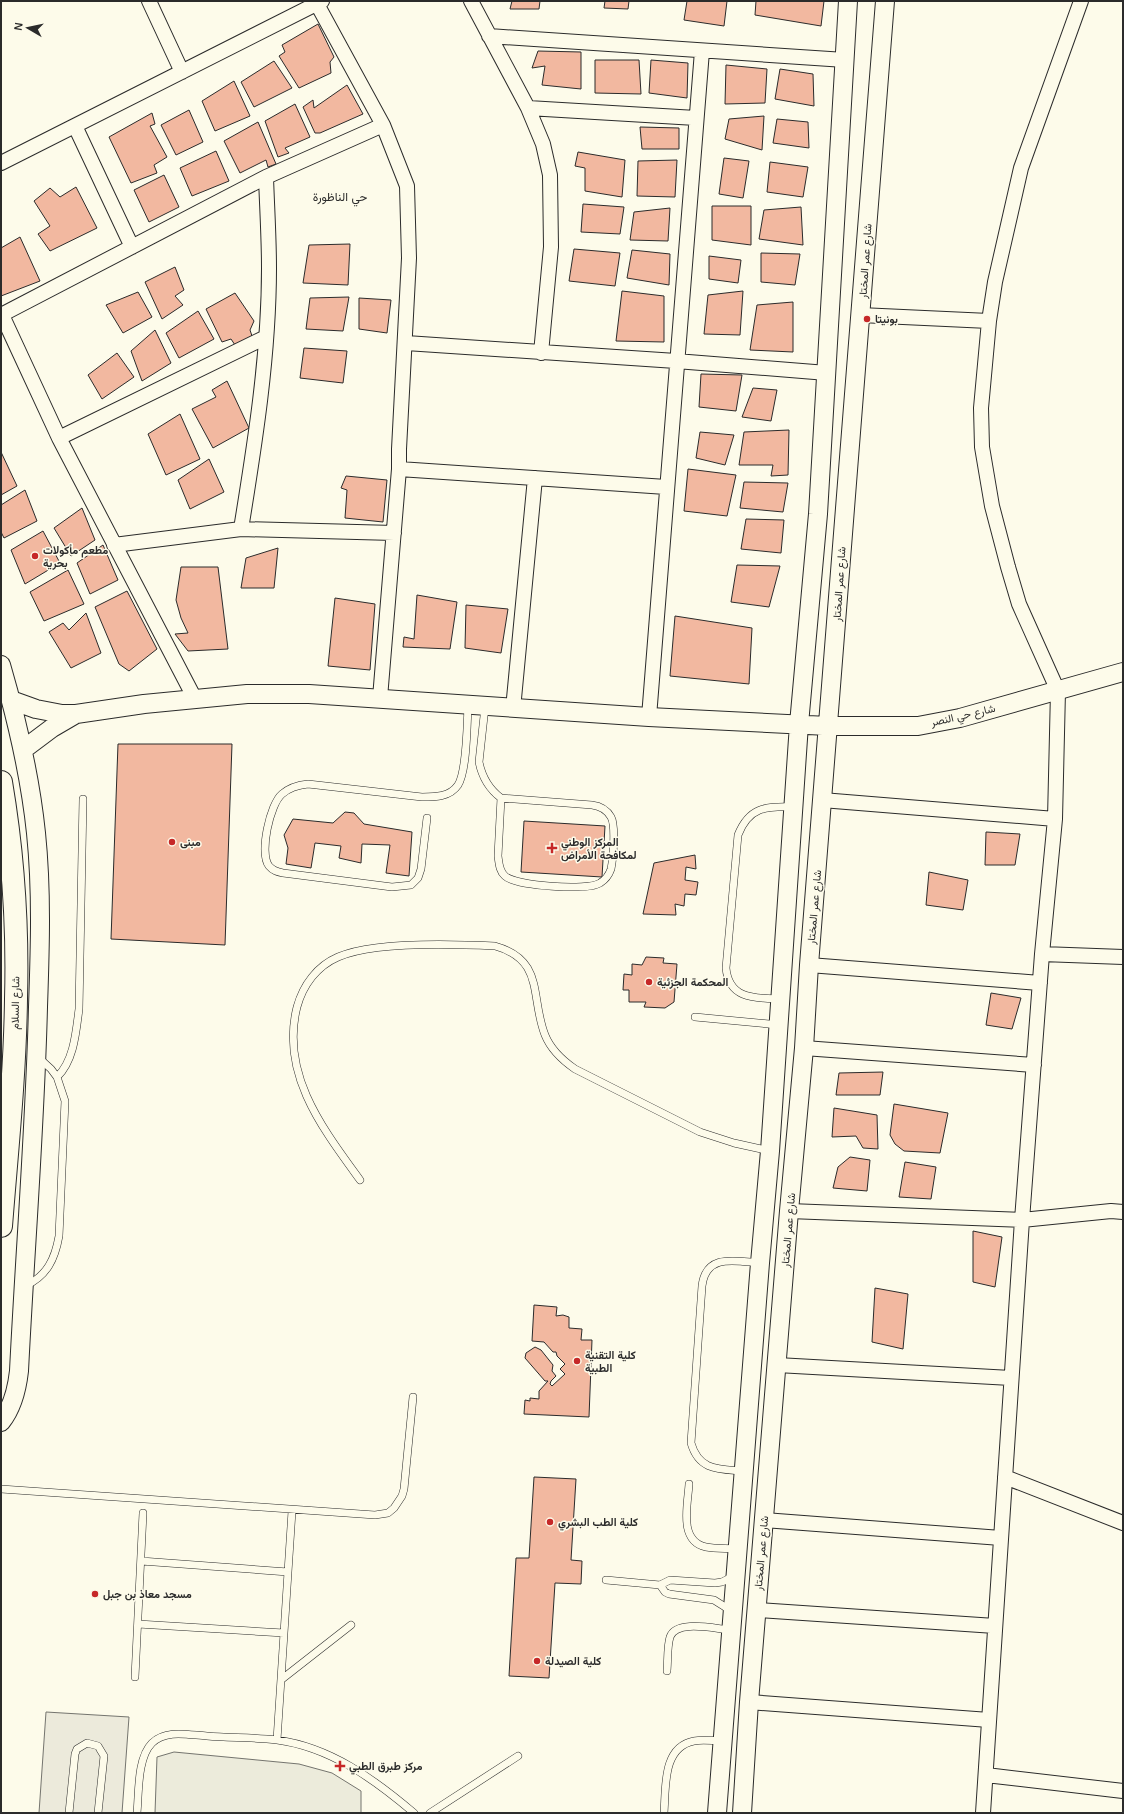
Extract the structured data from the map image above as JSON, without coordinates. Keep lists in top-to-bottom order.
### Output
{
  "streets": {
    "highway": ["شارع السلام"],
    "street": ["شارع عمر المختار", "شارع حي النصر"]
  },
  "crossings": [
    ["شارع عمر المختار", "شارع حي النصر"]
  ],
  "districts": ["حي الناظورة"],
  "places": {
    "other": [
      "بونيتا",
      "مطعم مأكولات بحرية",
      "مبنى",
      "المحكمة الجزئية",
      "كلية التقنية الطبية",
      "كلية الطب البشري",
      "مسجد معاذ بن جبل",
      "كلية الصيدلة"
    ],
    "health": ["المركز الوطني لمكافحة الأمراض", "مركز طبرق الطبي"]
  },
  "north": "left"
}
